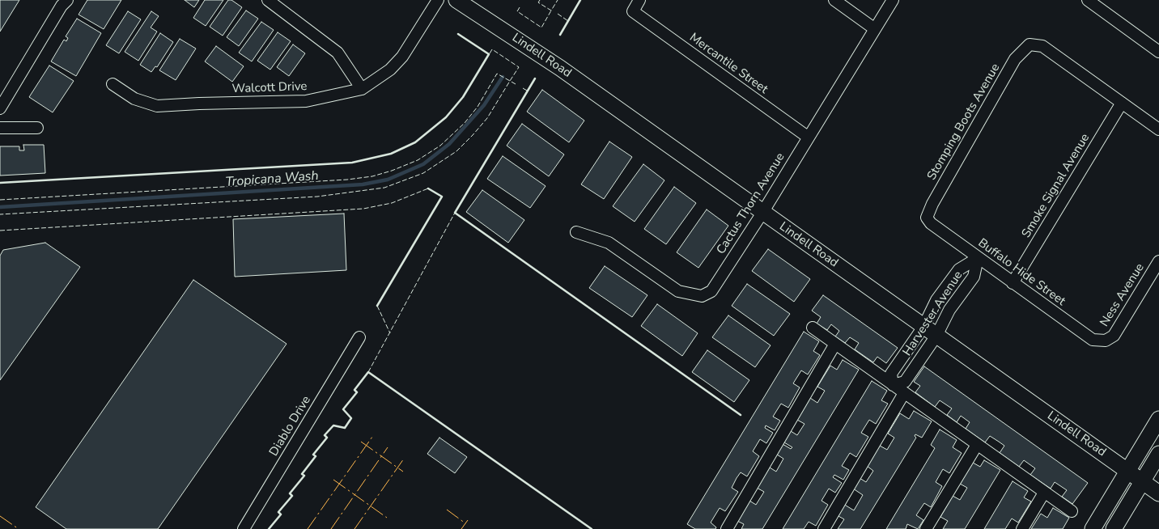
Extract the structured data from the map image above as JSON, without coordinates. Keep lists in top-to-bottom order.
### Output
{
  "streets": {
    "street": [
      "Lindell Road",
      "Mercantile Street",
      "Walcott Drive",
      "Stomping Boots Avenue",
      "Smoke Signal Avenue",
      "Cactus Thorn Avenue",
      "Buffalo Hide Street",
      "Ness Avenue",
      "Harvester Avenue",
      "Diablo Drive"
    ]
  },
  "crossings": [
    ["Lindell Road", "Cactus Thorn Avenue"],
    ["Lindell Road", "Harvester Avenue"],
    ["Mercantile Street", "Cactus Thorn Avenue"],
    ["Stomping Boots Avenue", "Smoke Signal Avenue"],
    ["Stomping Boots Avenue", "Buffalo Hide Street"],
    ["Smoke Signal Avenue", "Buffalo Hide Street"],
    ["Buffalo Hide Street", "Ness Avenue"],
    ["Buffalo Hide Street", "Harvester Avenue"]
  ],
  "water": ["Tropicana Wash"]
}
